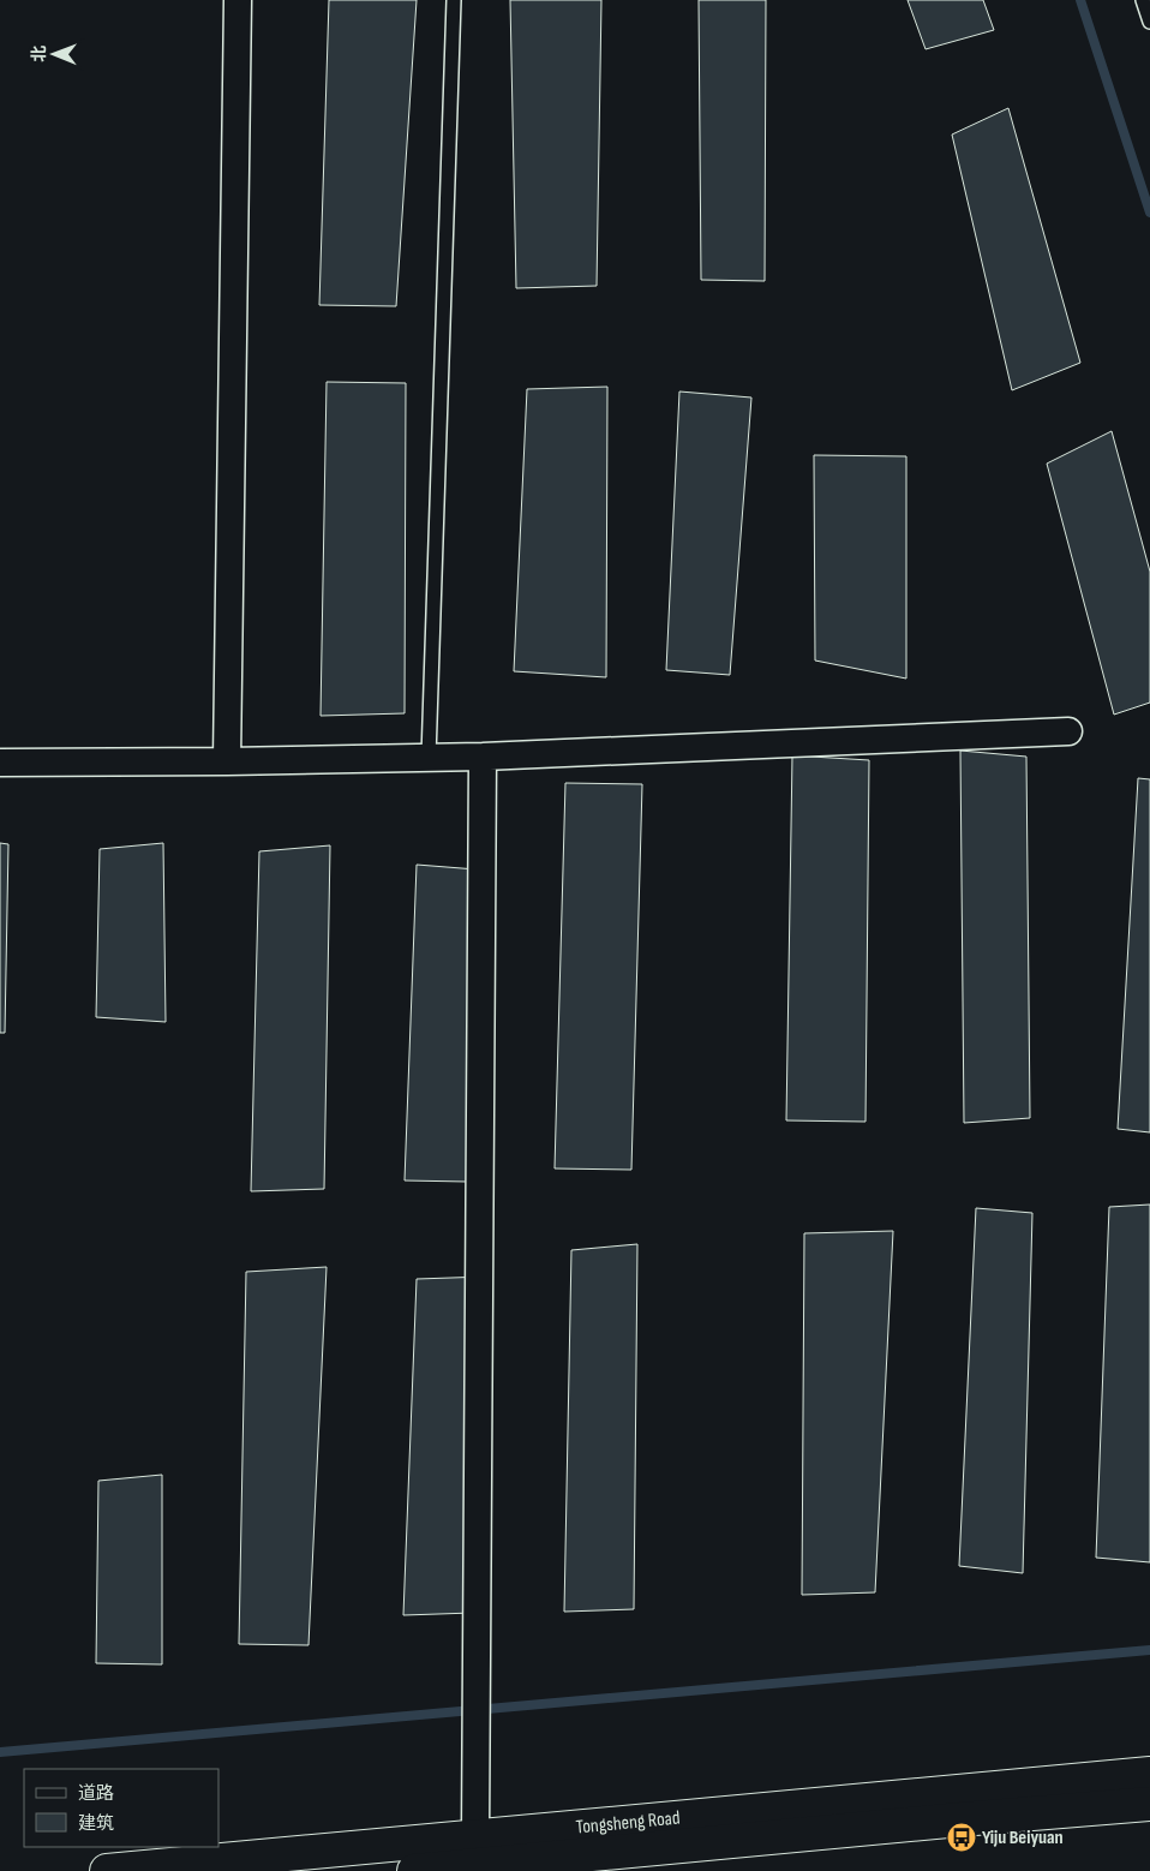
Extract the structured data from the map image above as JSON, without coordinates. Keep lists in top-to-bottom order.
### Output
{
  "streets": {
    "street": ["Tongsheng Road"]
  },
  "places": {
    "bus stop": ["Yiju Beiyuan"]
  },
  "legend": ["道路", "建筑"],
  "north": "left"
}
